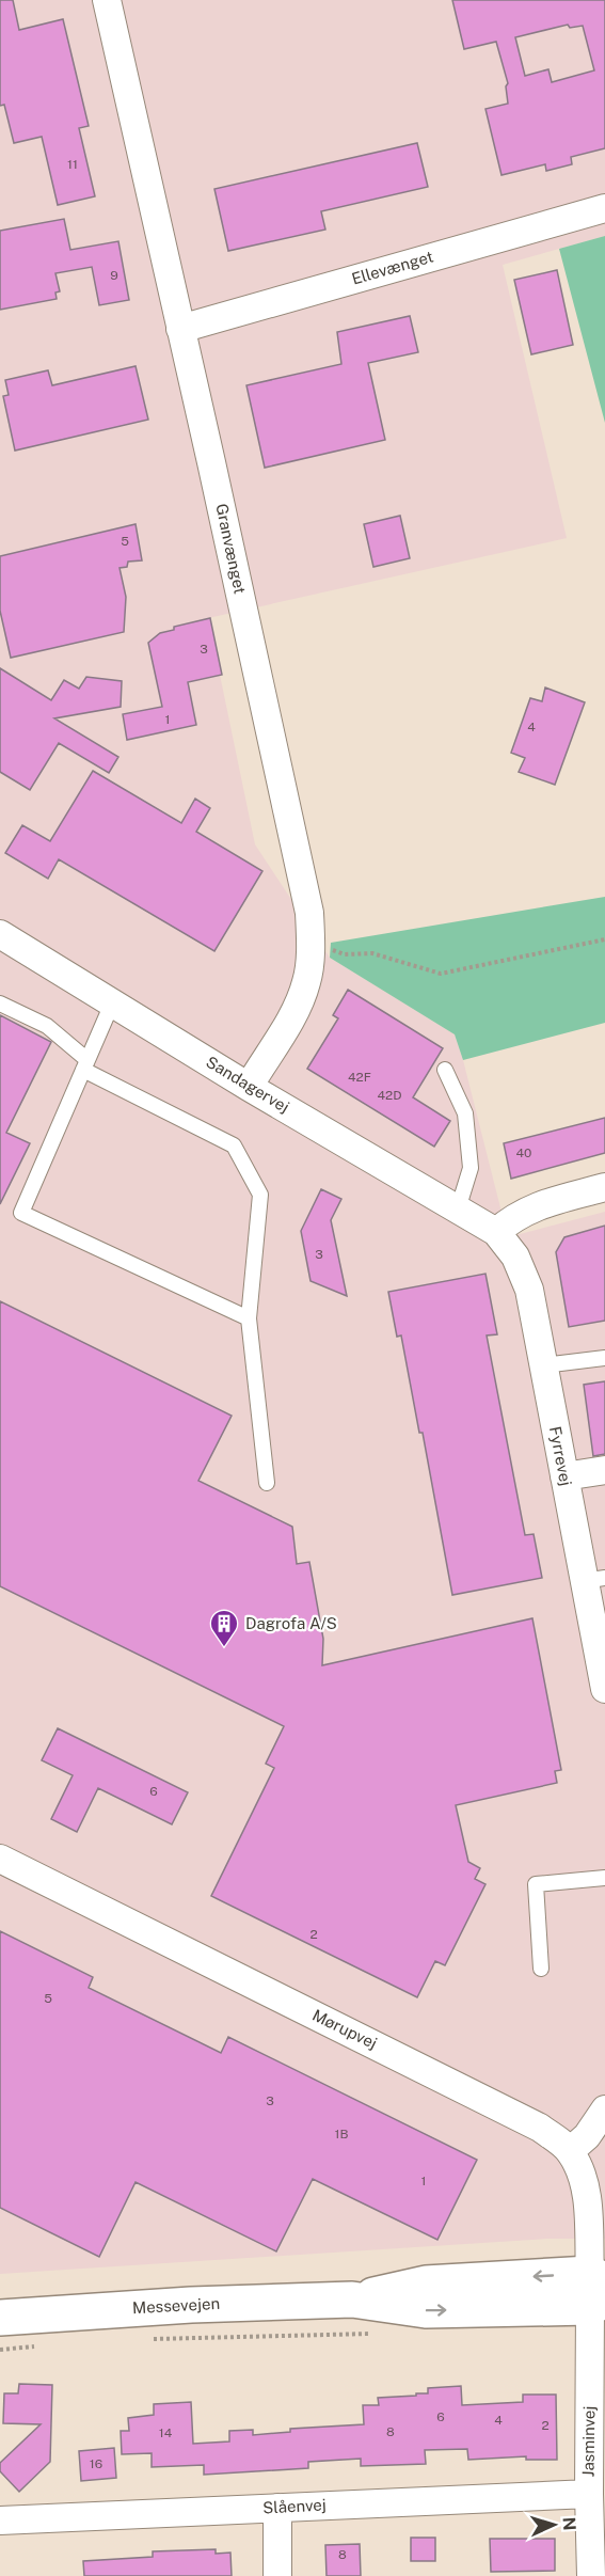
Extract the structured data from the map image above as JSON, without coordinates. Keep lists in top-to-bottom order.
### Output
{
  "streets": {
    "main road": ["Messevejen"],
    "street": [
      "Ellevænget",
      "Granvænget",
      "Sandagervej",
      "Fyrrevej",
      "Mørupvej",
      "Jasminvej",
      "Slåenvej"
    ]
  },
  "crossings": [
    ["Ellevænget", "Granvænget"],
    ["Granvænget", "Sandagervej"],
    ["Sandagervej", "Fyrrevej"],
    ["Mørupvej", "Messevejen"],
    ["Mørupvej", "Jasminvej"],
    ["Messevejen", "Jasminvej"],
    ["Jasminvej", "Slåenvej"]
  ],
  "places": {
    "building": ["Dagrofa A/S"]
  },
  "house_numbers": [
    "11",
    "9",
    "5",
    "3",
    "1",
    "4",
    "42F",
    "42D",
    "40",
    "3",
    "6",
    "2",
    "5",
    "3",
    "1B",
    "1",
    "6",
    "4",
    "2",
    "8",
    "14",
    "16",
    "8"
  ],
  "north": "right"
}
